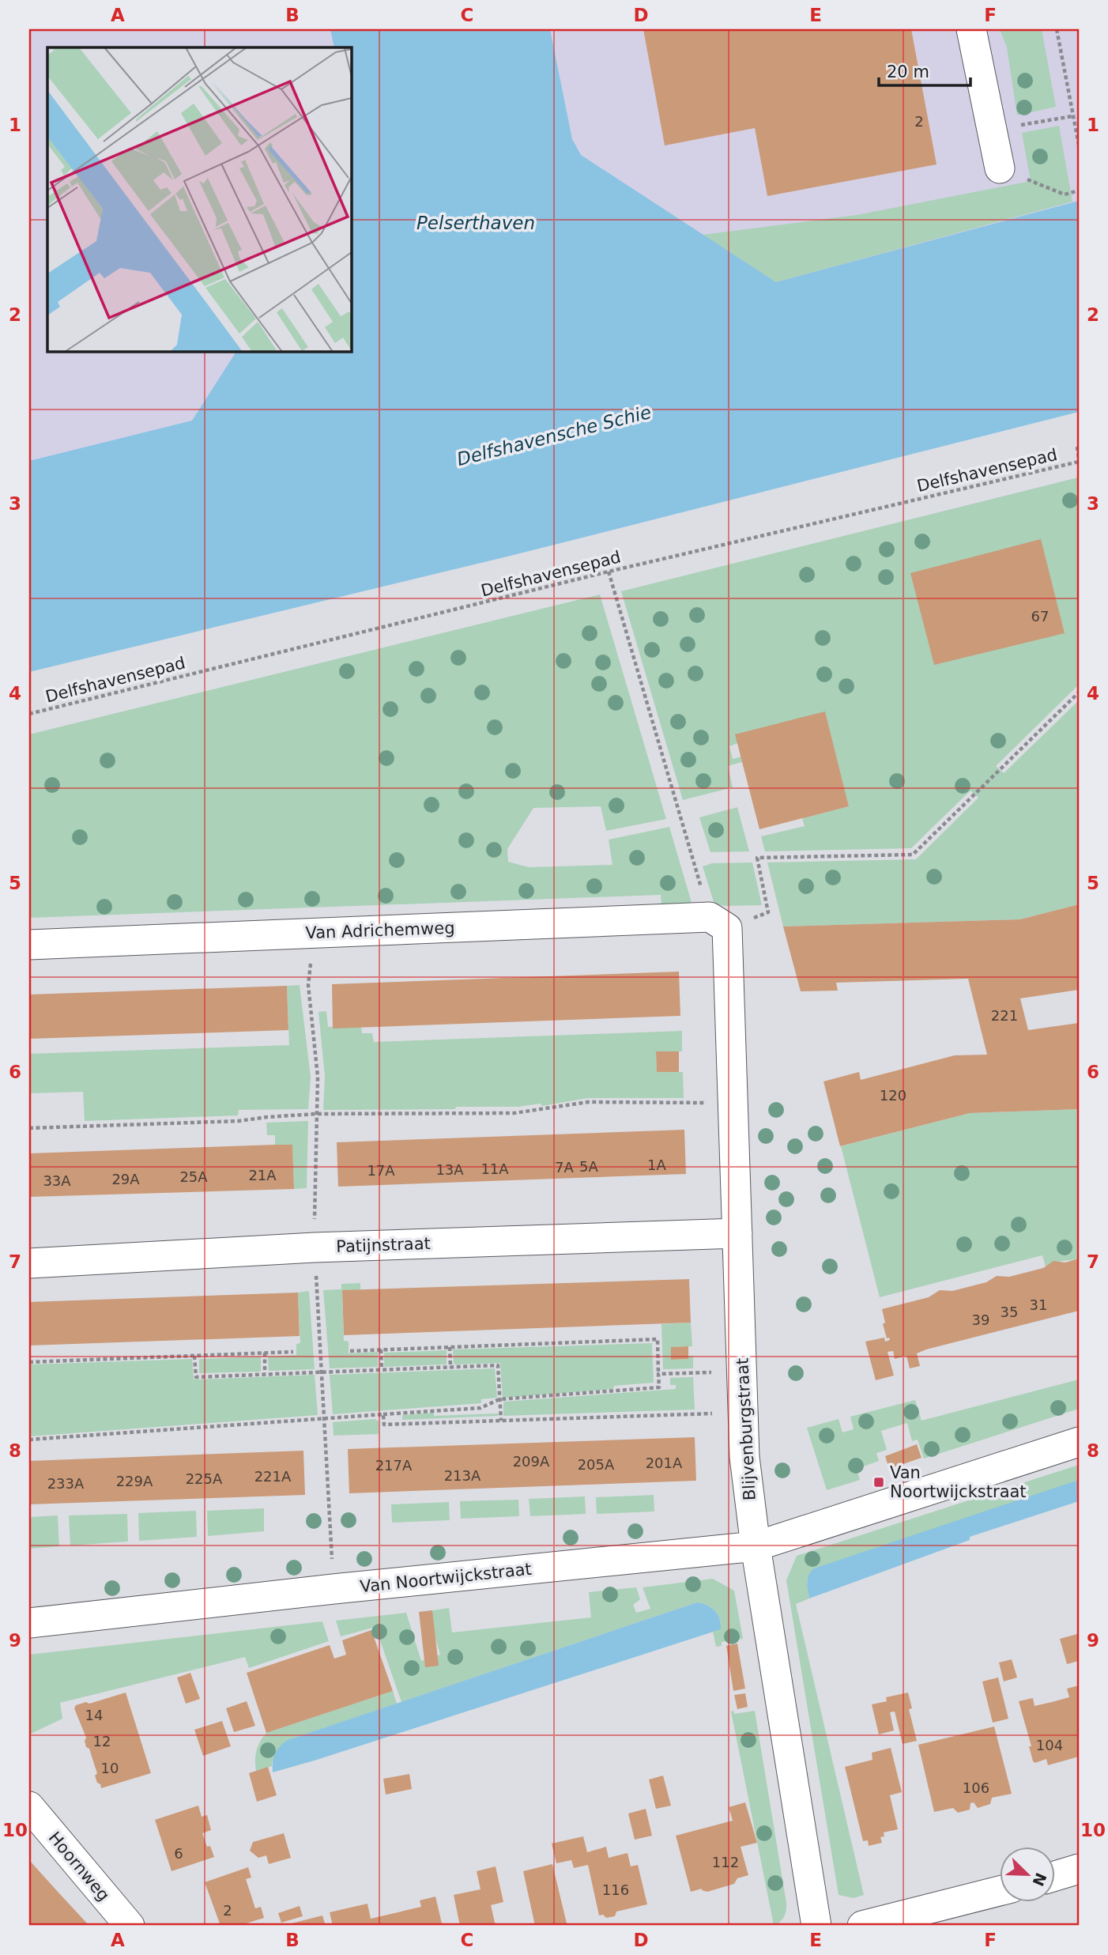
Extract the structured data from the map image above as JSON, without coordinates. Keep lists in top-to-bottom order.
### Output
{
  "streets": {
    "street": [
      "Van Adrichemweg",
      "Patijnstraat",
      "Blijvenburgstraat",
      "Van Noortwijckstraat",
      "Hoornweg"
    ],
    "path": ["Delfshavensepad"]
  },
  "crossings": [
    ["Van Adrichemweg", "Blijvenburgstraat"],
    ["Patijnstraat", "Blijvenburgstraat"],
    ["Blijvenburgstraat", "Van Noortwijckstraat"]
  ],
  "water": ["Pelserthaven", "Delfshavensche Schie"],
  "places": {
    "transit": ["Van Noortwijckstraat"]
  },
  "house_numbers": [
    "2",
    "67",
    "221",
    "120",
    "1A",
    "5A",
    "7A",
    "11A",
    "13A",
    "17A",
    "21A",
    "25A",
    "29A",
    "33A",
    "31",
    "35",
    "39",
    "209A",
    "201A",
    "205A",
    "217A",
    "213A",
    "221A",
    "225A",
    "229A",
    "233A",
    "14",
    "12",
    "104",
    "10",
    "106",
    "6",
    "112",
    "116",
    "2"
  ],
  "scale_bar": "20 m",
  "north": "bottom right",
  "grid": {
    "columns": [
      "A",
      "B",
      "C",
      "D",
      "E",
      "F"
    ],
    "rows": [
      "1",
      "2",
      "3",
      "4",
      "5",
      "6",
      "7",
      "8",
      "9",
      "10"
    ]
  }
}
